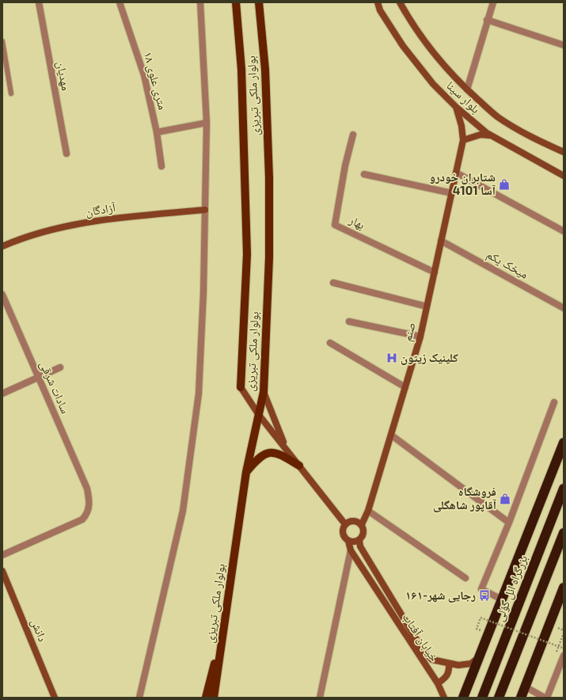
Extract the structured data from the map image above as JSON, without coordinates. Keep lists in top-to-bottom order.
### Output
{
  "streets": {
    "highway": ["بزرگراه ائل گؤلی"],
    "main road": [
      "بولوار ملکی تبریزی",
      "بلوار سینا",
      "آزادگان",
      "صنم",
      "دانش",
      "خیابان آفتاب"
    ],
    "street": [
      "مهدیان",
      "۱۸ متری علوی",
      "بهار",
      "میخک یکم",
      "سادات شرقی"
    ]
  },
  "crossings": [
    ["بهار", "صنم"],
    ["میخک یکم", "صنم"],
    ["صنم", "خیابان آفتاب"]
  ],
  "places": {
    "shop": ["شتابران خودرو 4101 آسا", "فروشگاه آقاپور شاهگلی"],
    "hospital": ["کلینیک زیتون"],
    "bus stop": ["۱۶۱-رجایی شهر"]
  }
}
